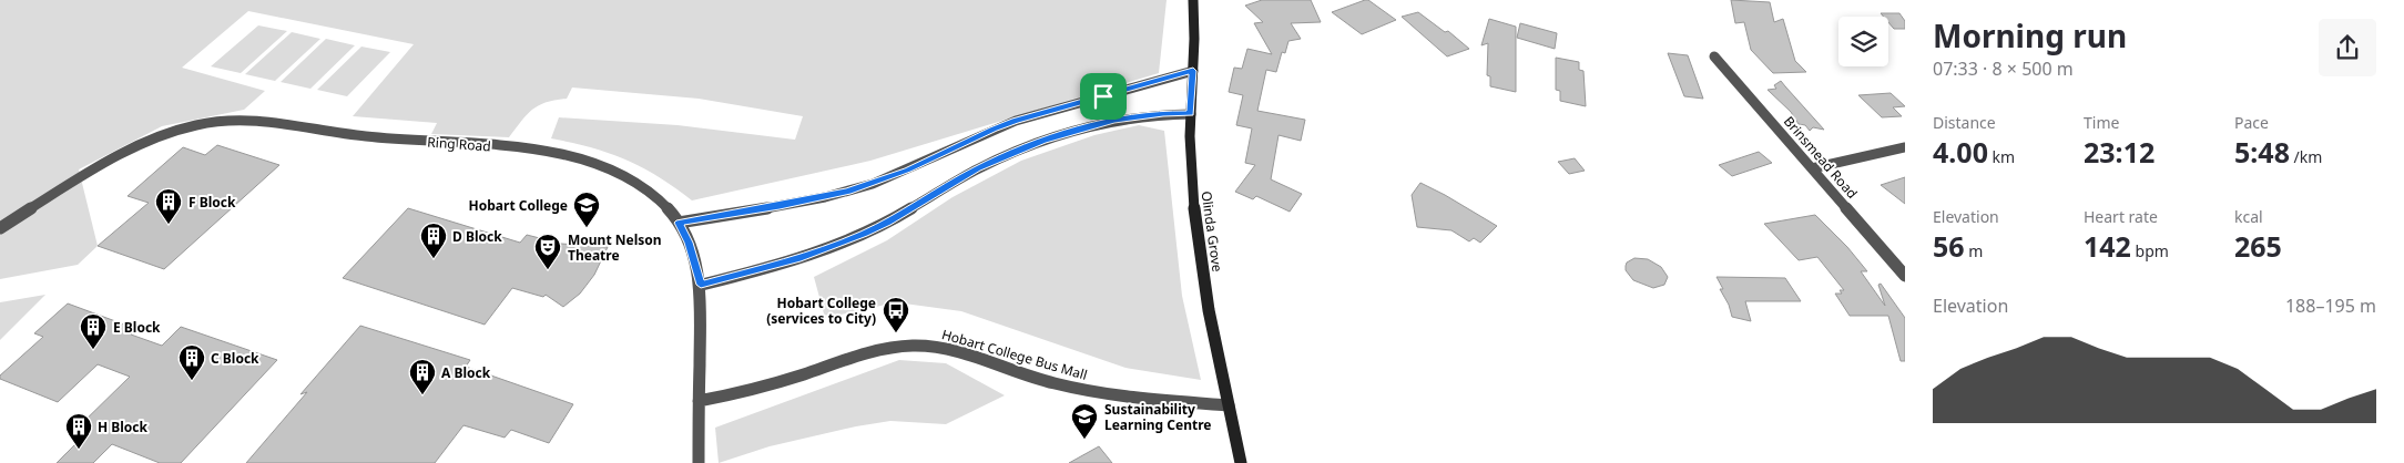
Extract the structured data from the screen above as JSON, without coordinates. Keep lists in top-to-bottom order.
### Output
{
  "streets": {
    "main road": ["Olinda Grove"],
    "street": ["Ring Road", "Brinsmead Road", "Hobart College Bus Mall"]
  },
  "crossings": [
    ["Ring Road", "Hobart College Bus Mall"],
    ["Olinda Grove", "Hobart College Bus Mall"]
  ],
  "places": {
    "building": [
      "F Block",
      "D Block",
      "E Block",
      "C Block",
      "A Block",
      "H Block"
    ],
    "school or university": ["Hobart College", "Sustainability Learning Centre"],
    "theatre": ["Mount Nelson Theatre"],
    "bus stop": ["Hobart College (services to City)"]
  },
  "page": {
    "heading": ["Morning run", "07:33 · 8 × 500 m"],
    "stats": [
      ["Distance", "4.00 km"],
      ["Time", "23:12"],
      ["Pace", "5:48 /km"],
      ["Elevation", "56 m"],
      ["Heart rate", "142 bpm"],
      ["kcal", "265"]
    ],
    "chart": ["Elevation", "188–195 m"]
  }
}
